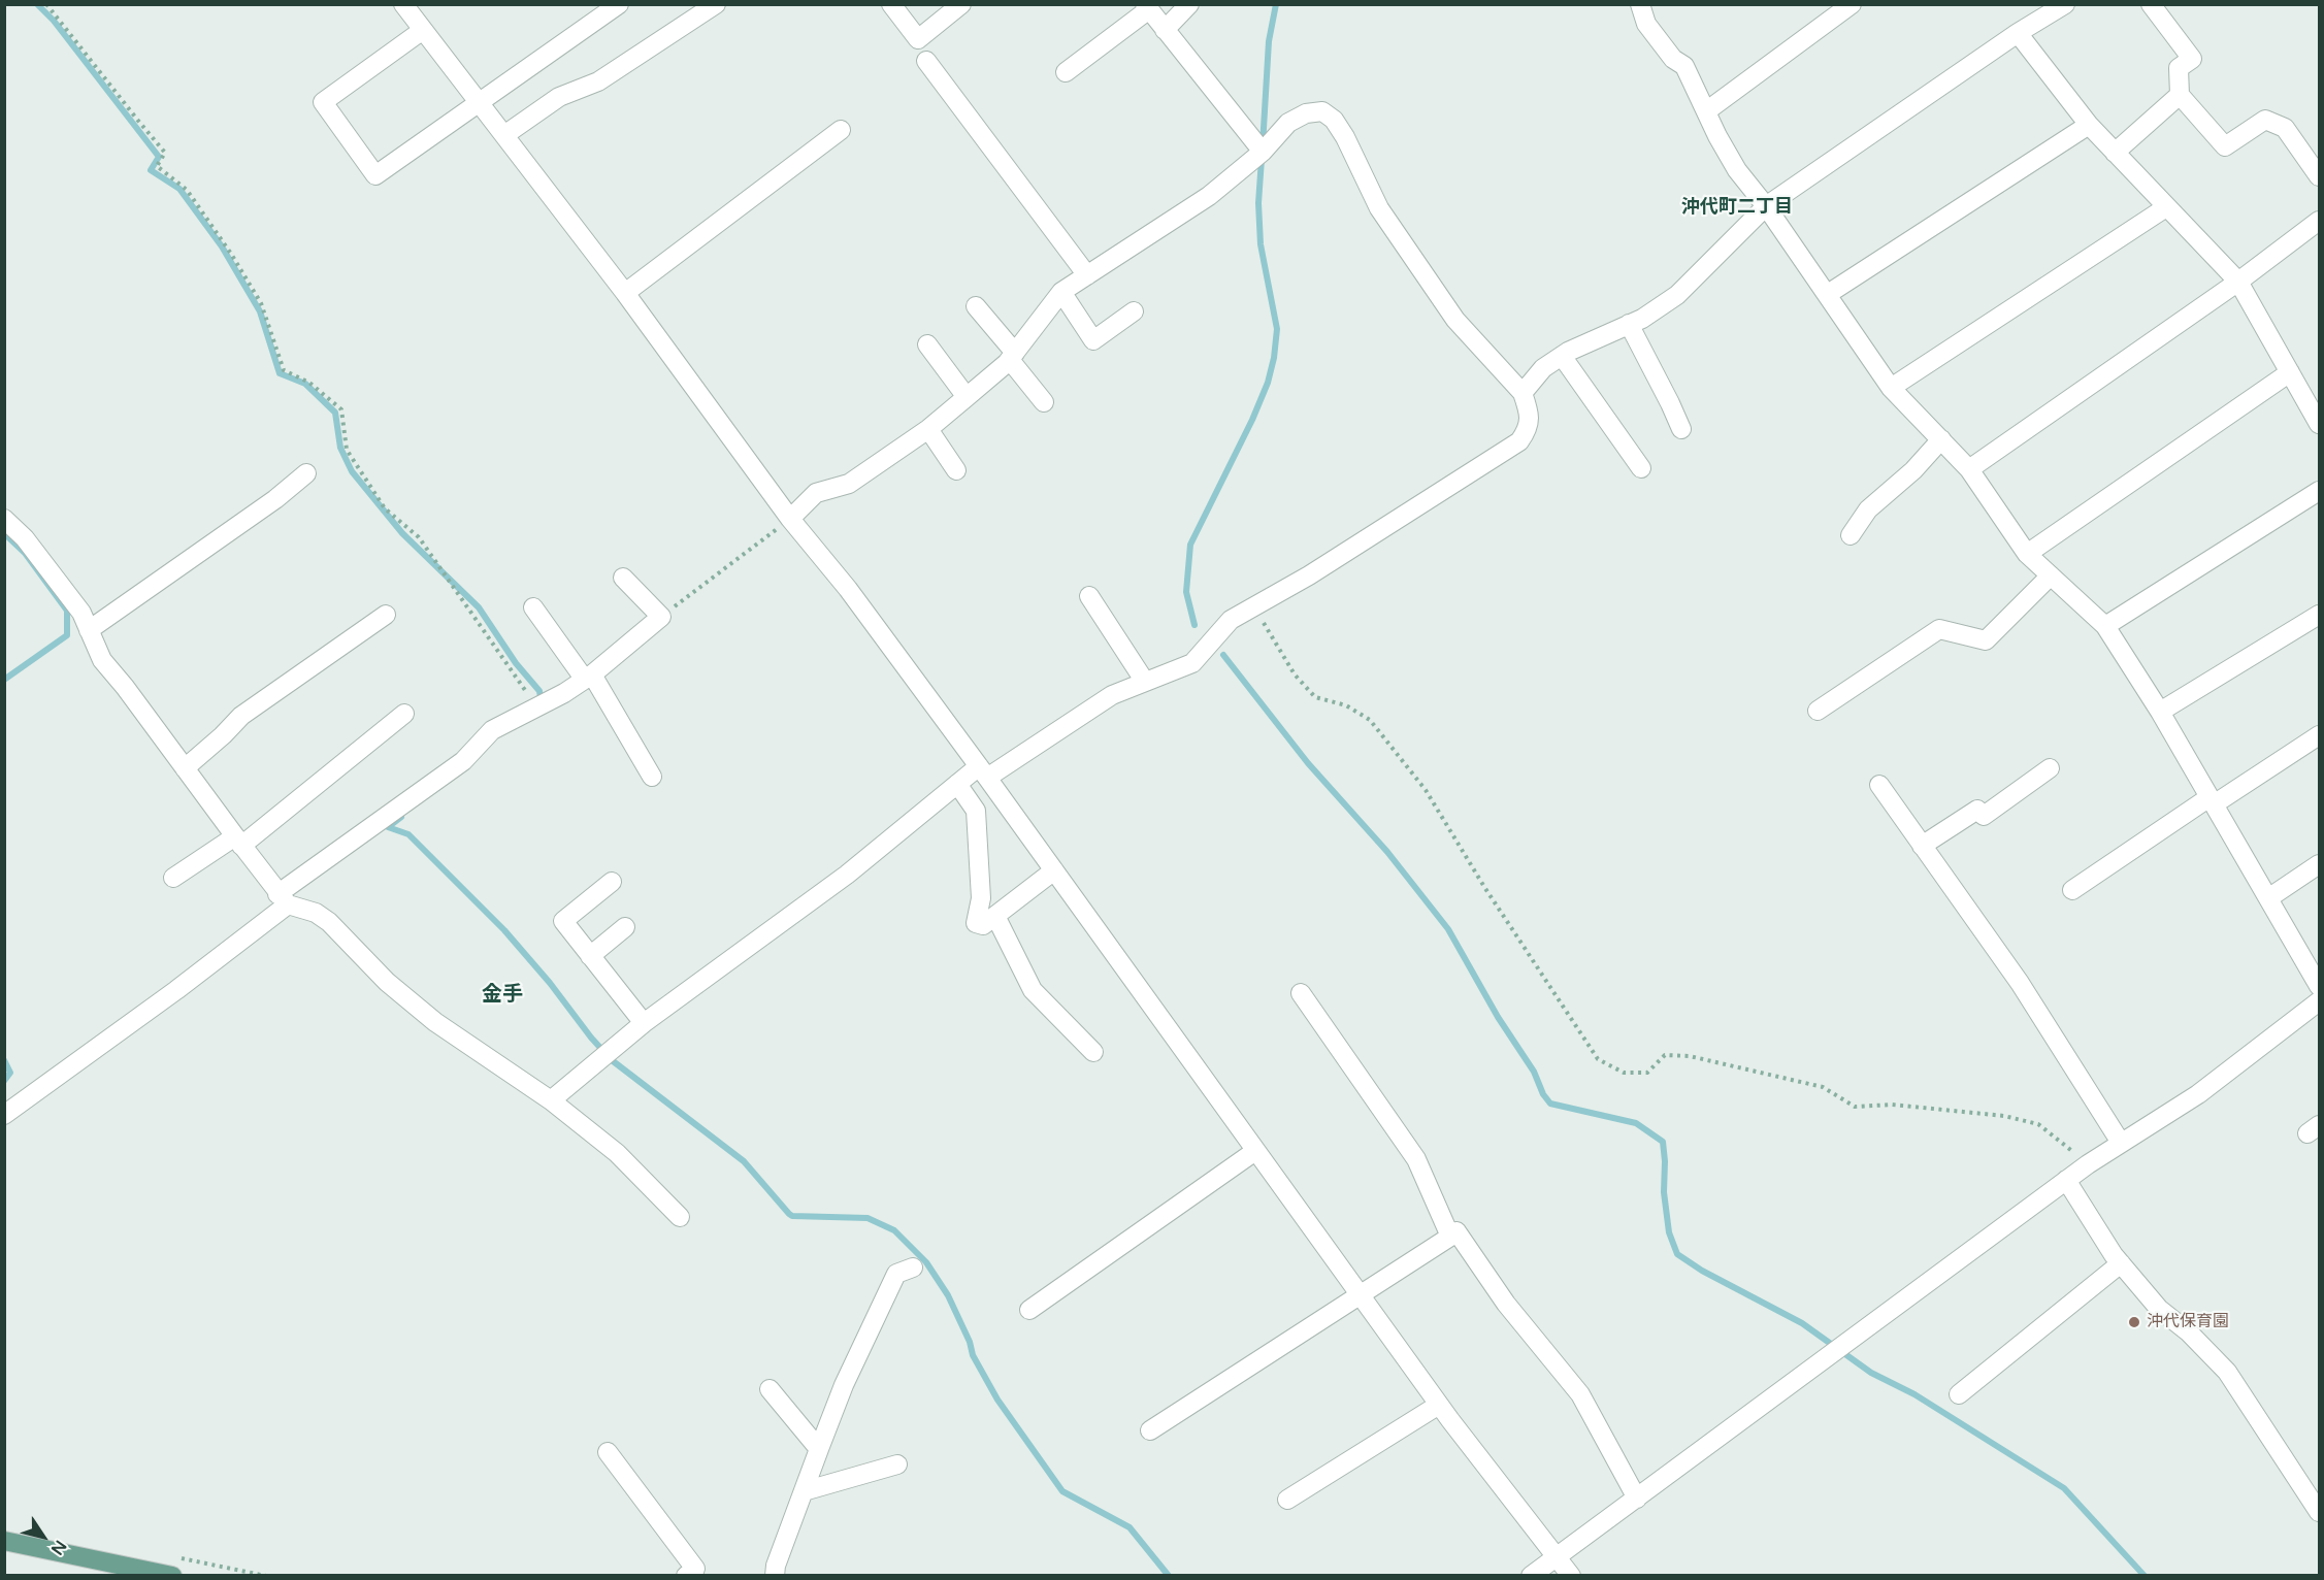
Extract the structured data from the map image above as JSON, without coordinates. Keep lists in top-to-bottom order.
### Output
{
  "districts": ["沖代町二丁目", "金手"],
  "places": ["沖代保育園"],
  "north": "bottom right"
}
